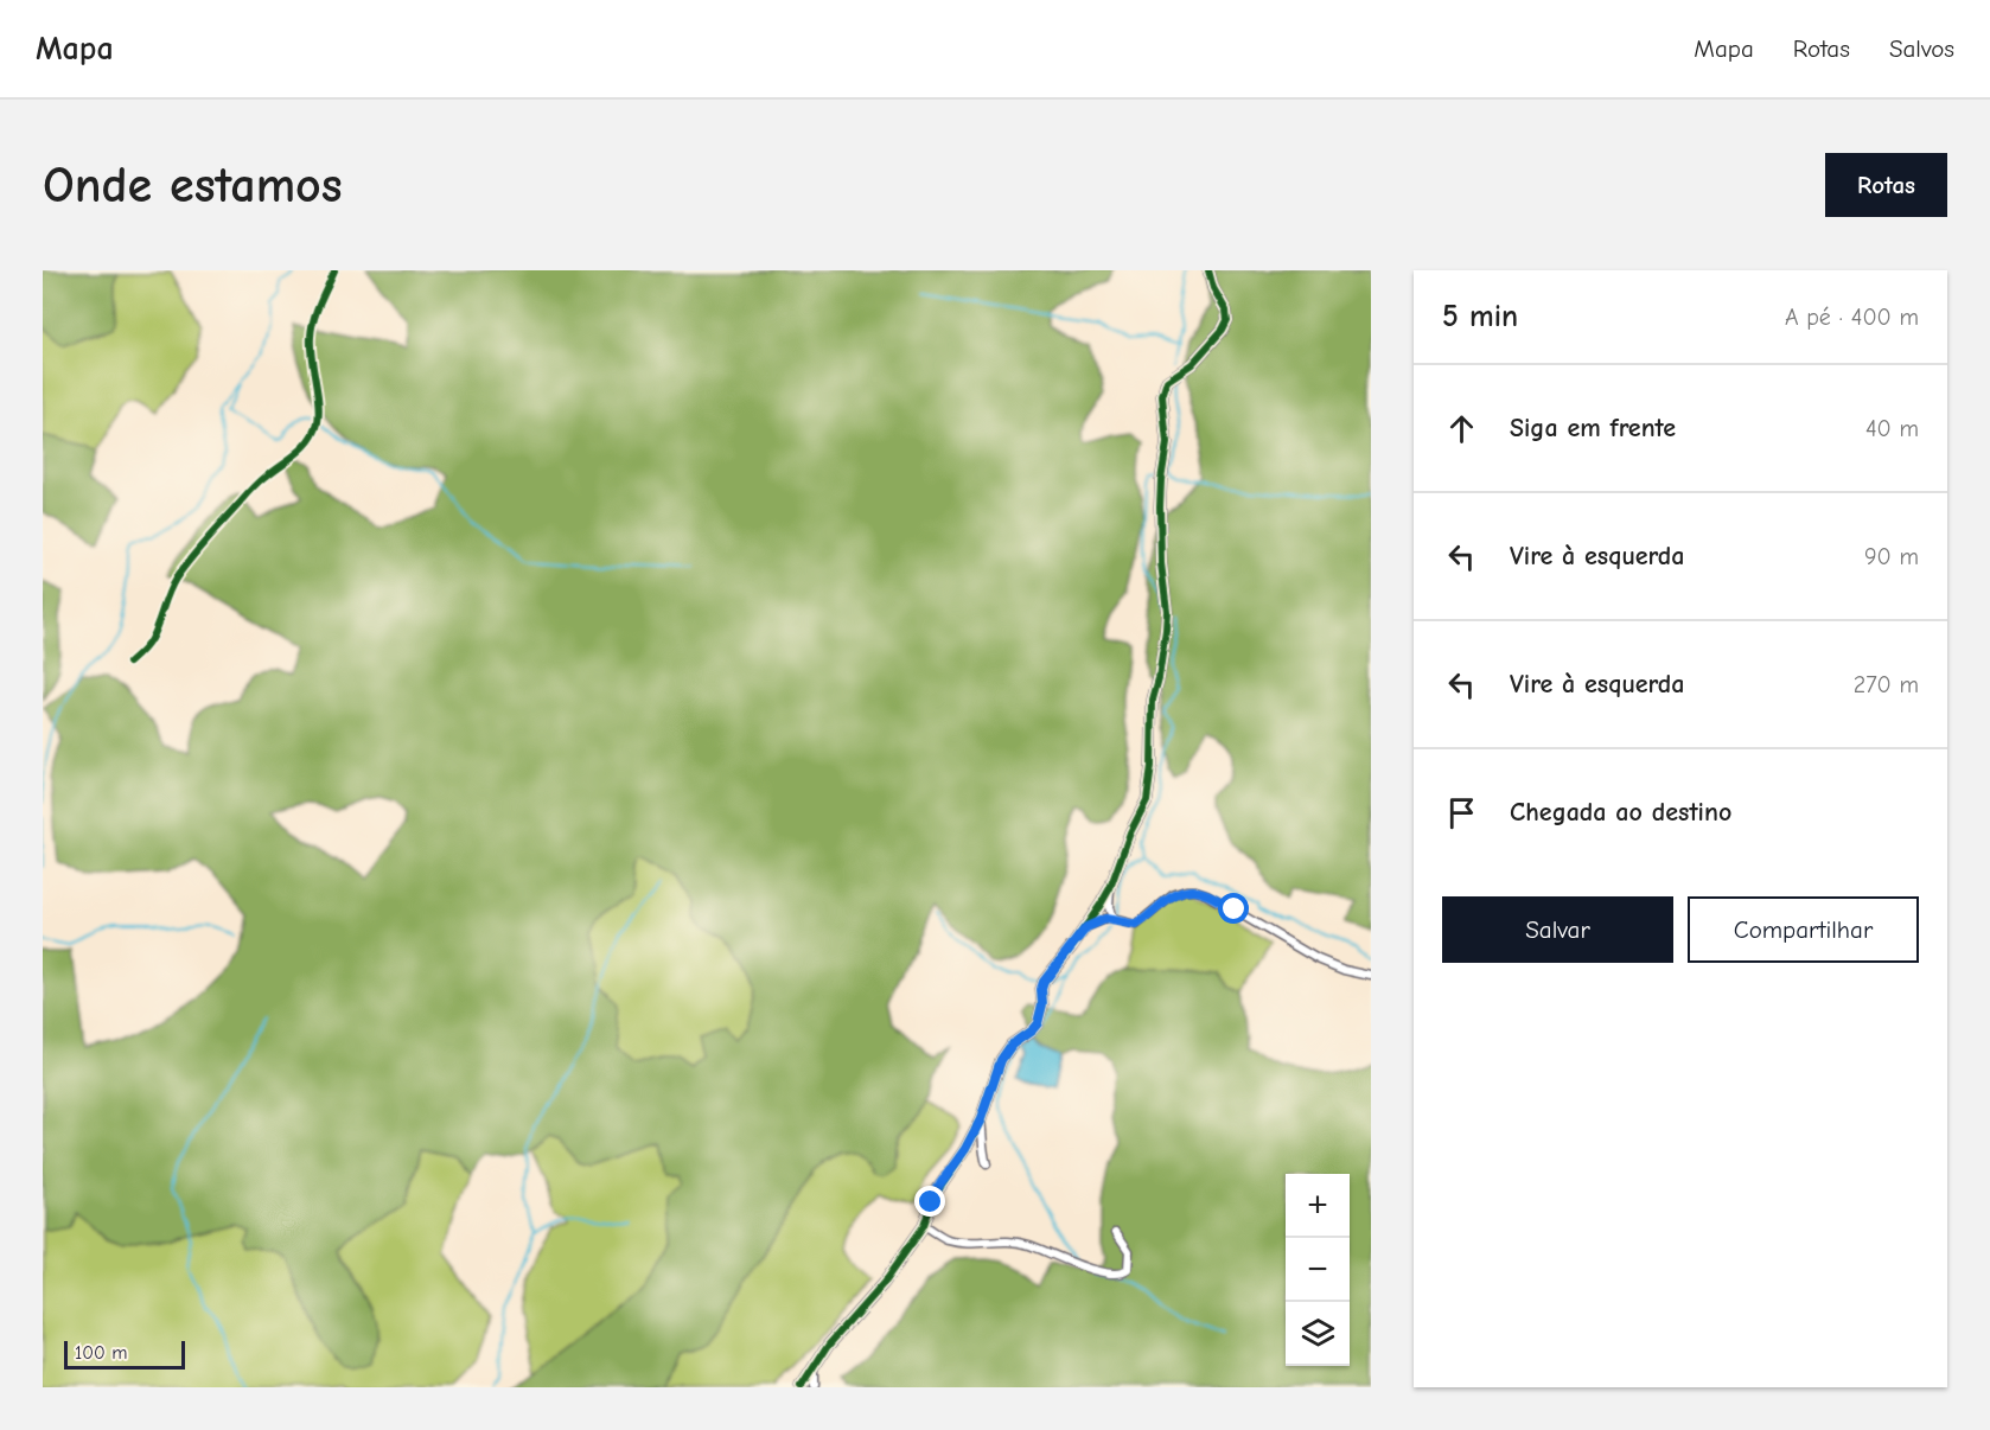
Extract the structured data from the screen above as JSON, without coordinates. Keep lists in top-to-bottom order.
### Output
{
  "scale_bar": "100 m",
  "page": {
    "header": "Mapa",
    "nav": ["Mapa", "Rotas", "Salvos"],
    "buttons": [
      "Rotas",
      ["Salvar", "Compartilhar"]
    ],
    "title": "Onde estamos",
    "heading": ["5 min", "A pé · 400 m"],
    "list": [
      ["Siga em frente", "40 m"],
      ["Vire à esquerda", "90 m"],
      ["Vire à esquerda", "270 m"],
      "Chegada ao destino"
    ],
    "map_buttons": ["+", "−"],
    "scale": "100 m"
  }
}
